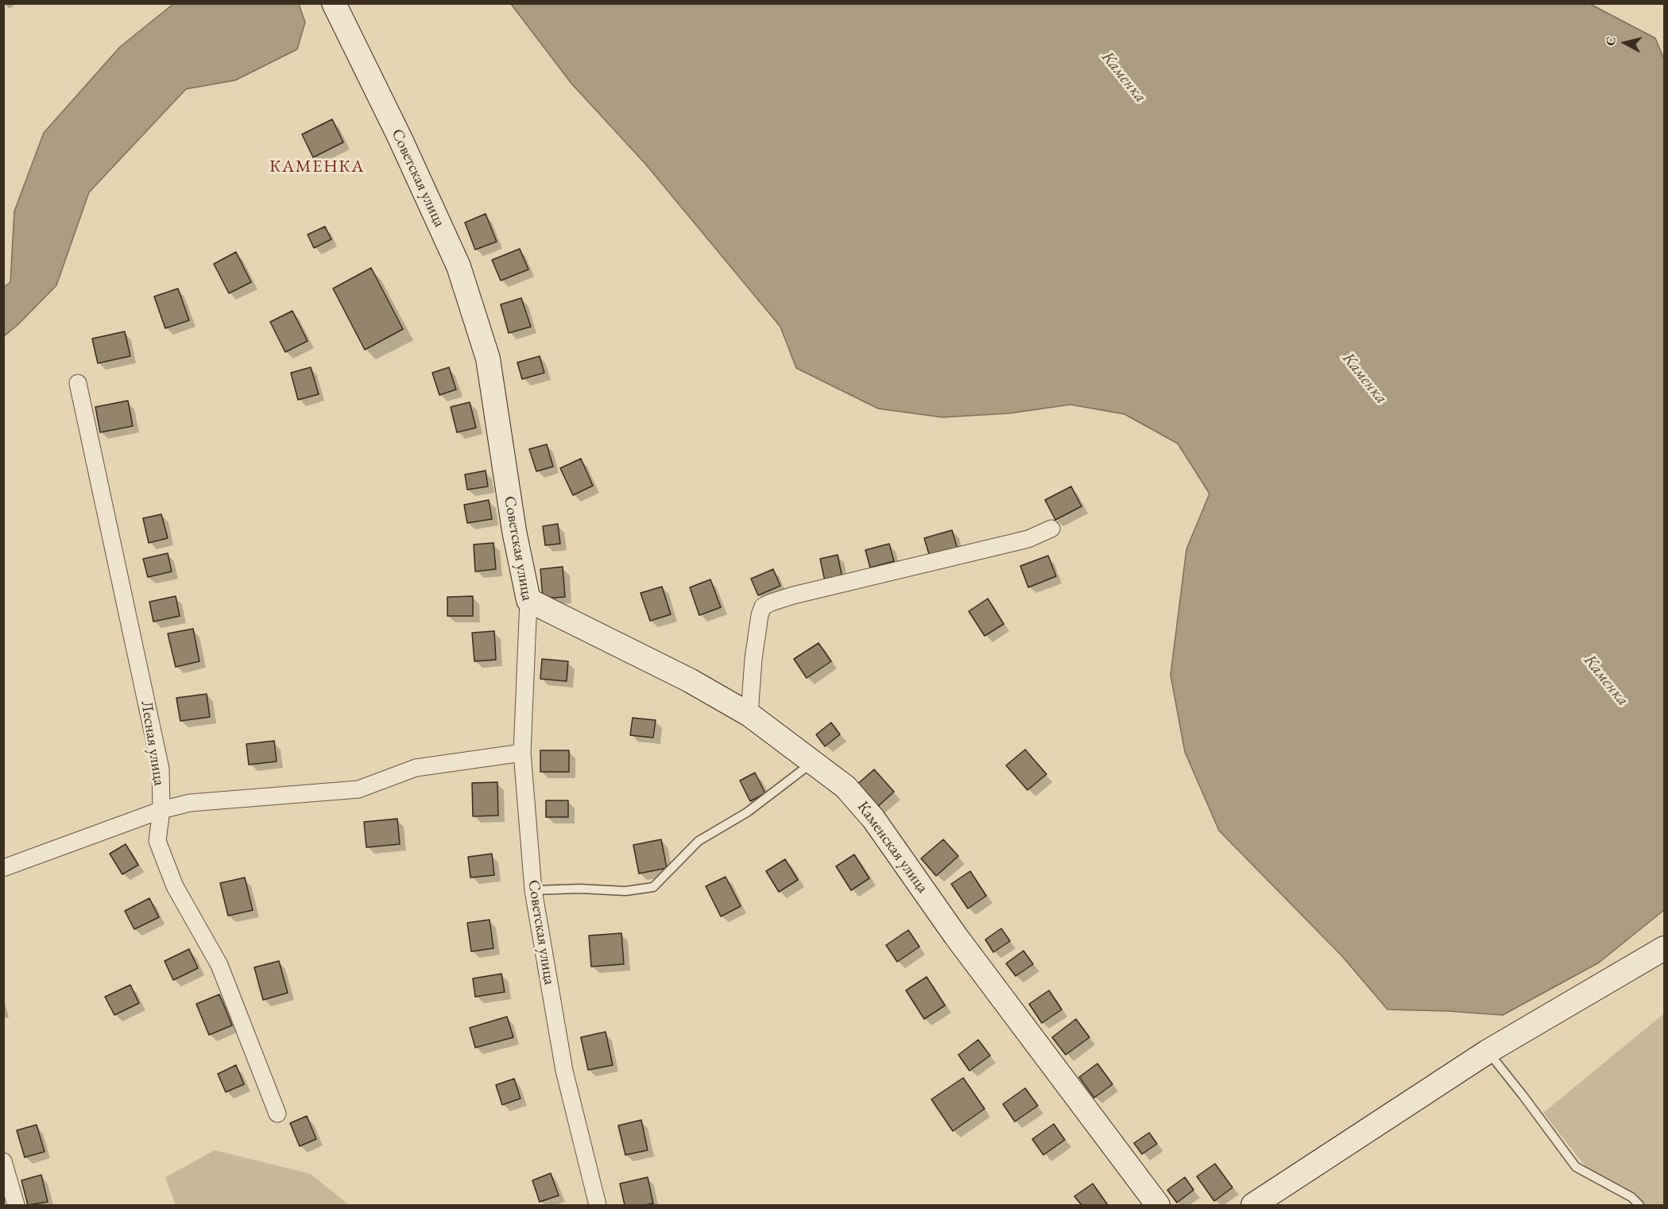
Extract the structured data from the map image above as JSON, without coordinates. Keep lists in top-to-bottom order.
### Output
{
  "streets": {
    "street": ["Советская улица", "Лесная улица", "Каменская улица"]
  },
  "crossings": [
    ["Советская улица", "Каменская улица"]
  ],
  "districts": ["КАМЕНКА"],
  "water": ["Каменка"],
  "north": "left"
}
